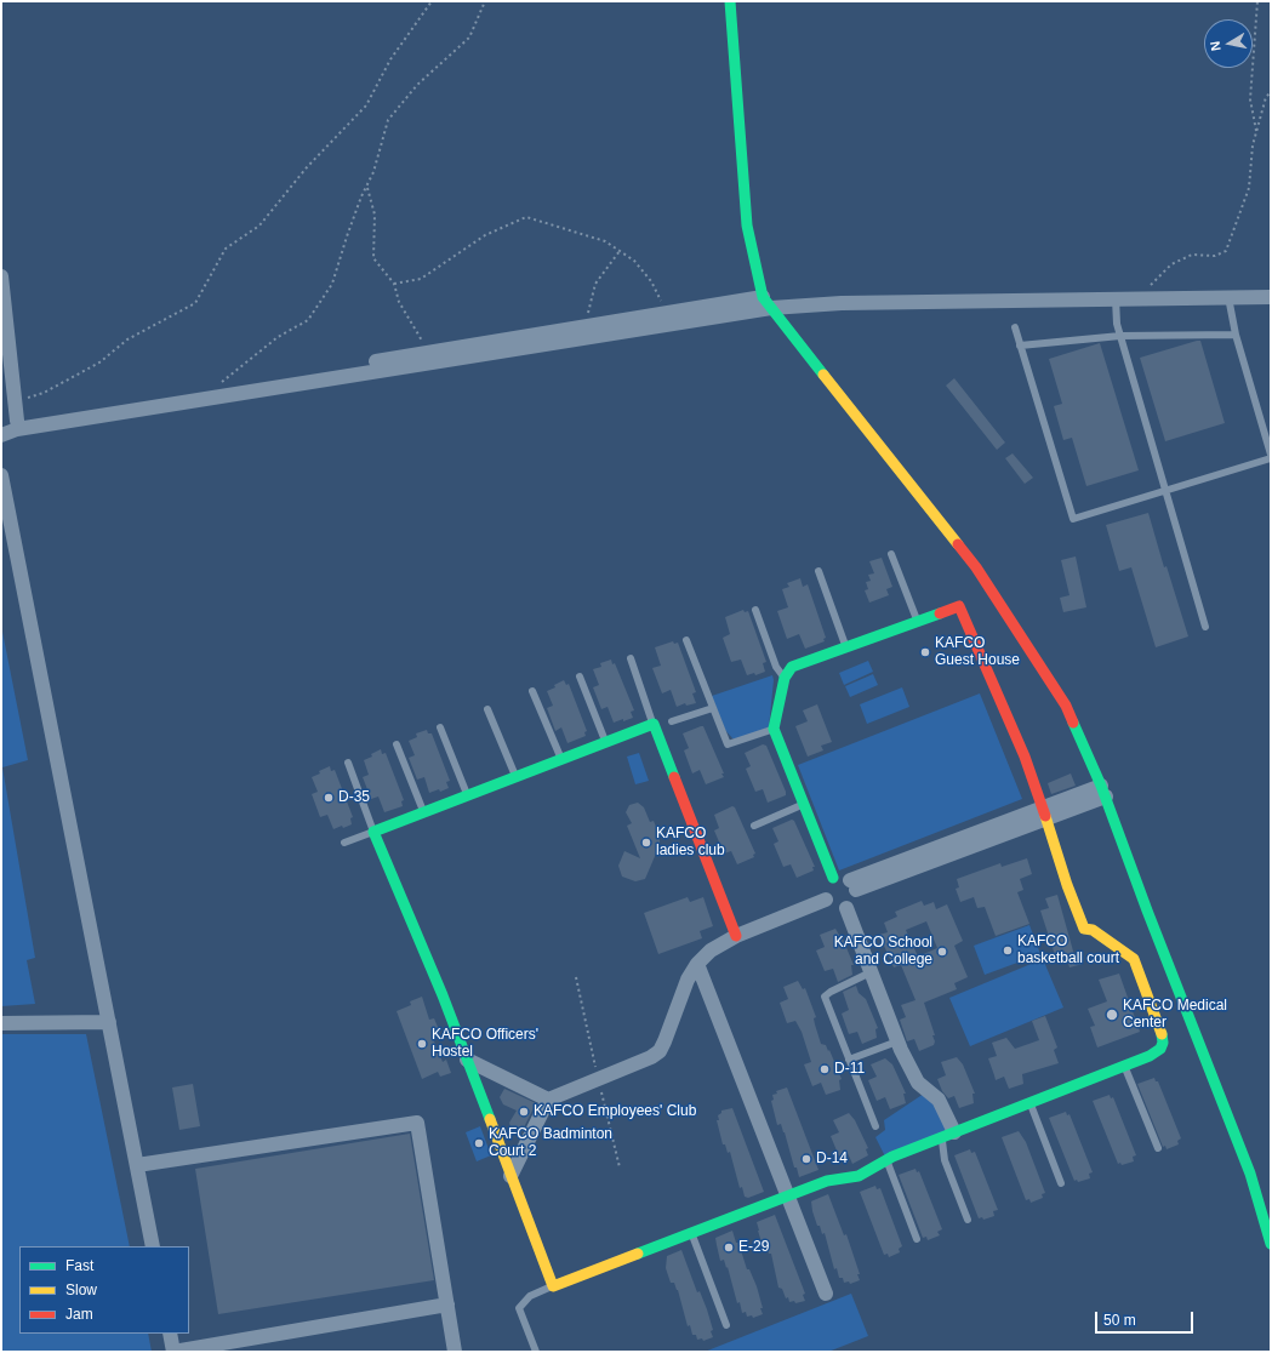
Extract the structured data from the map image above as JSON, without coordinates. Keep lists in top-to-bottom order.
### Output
{
  "places": [
    "KAFCO Guest House",
    "D-35",
    "KAFCO ladies club",
    "KAFCO basketball court",
    "KAFCO School and College",
    "KAFCO Medical Center",
    "KAFCO Officers' Hostel",
    "D-11",
    "KAFCO Employees' Club",
    "KAFCO Badminton Court 2",
    "D-14",
    "E-29"
  ],
  "legend": ["Fast", "Slow", "Jam"],
  "scale_bar": "50 m",
  "north": "left"
}
